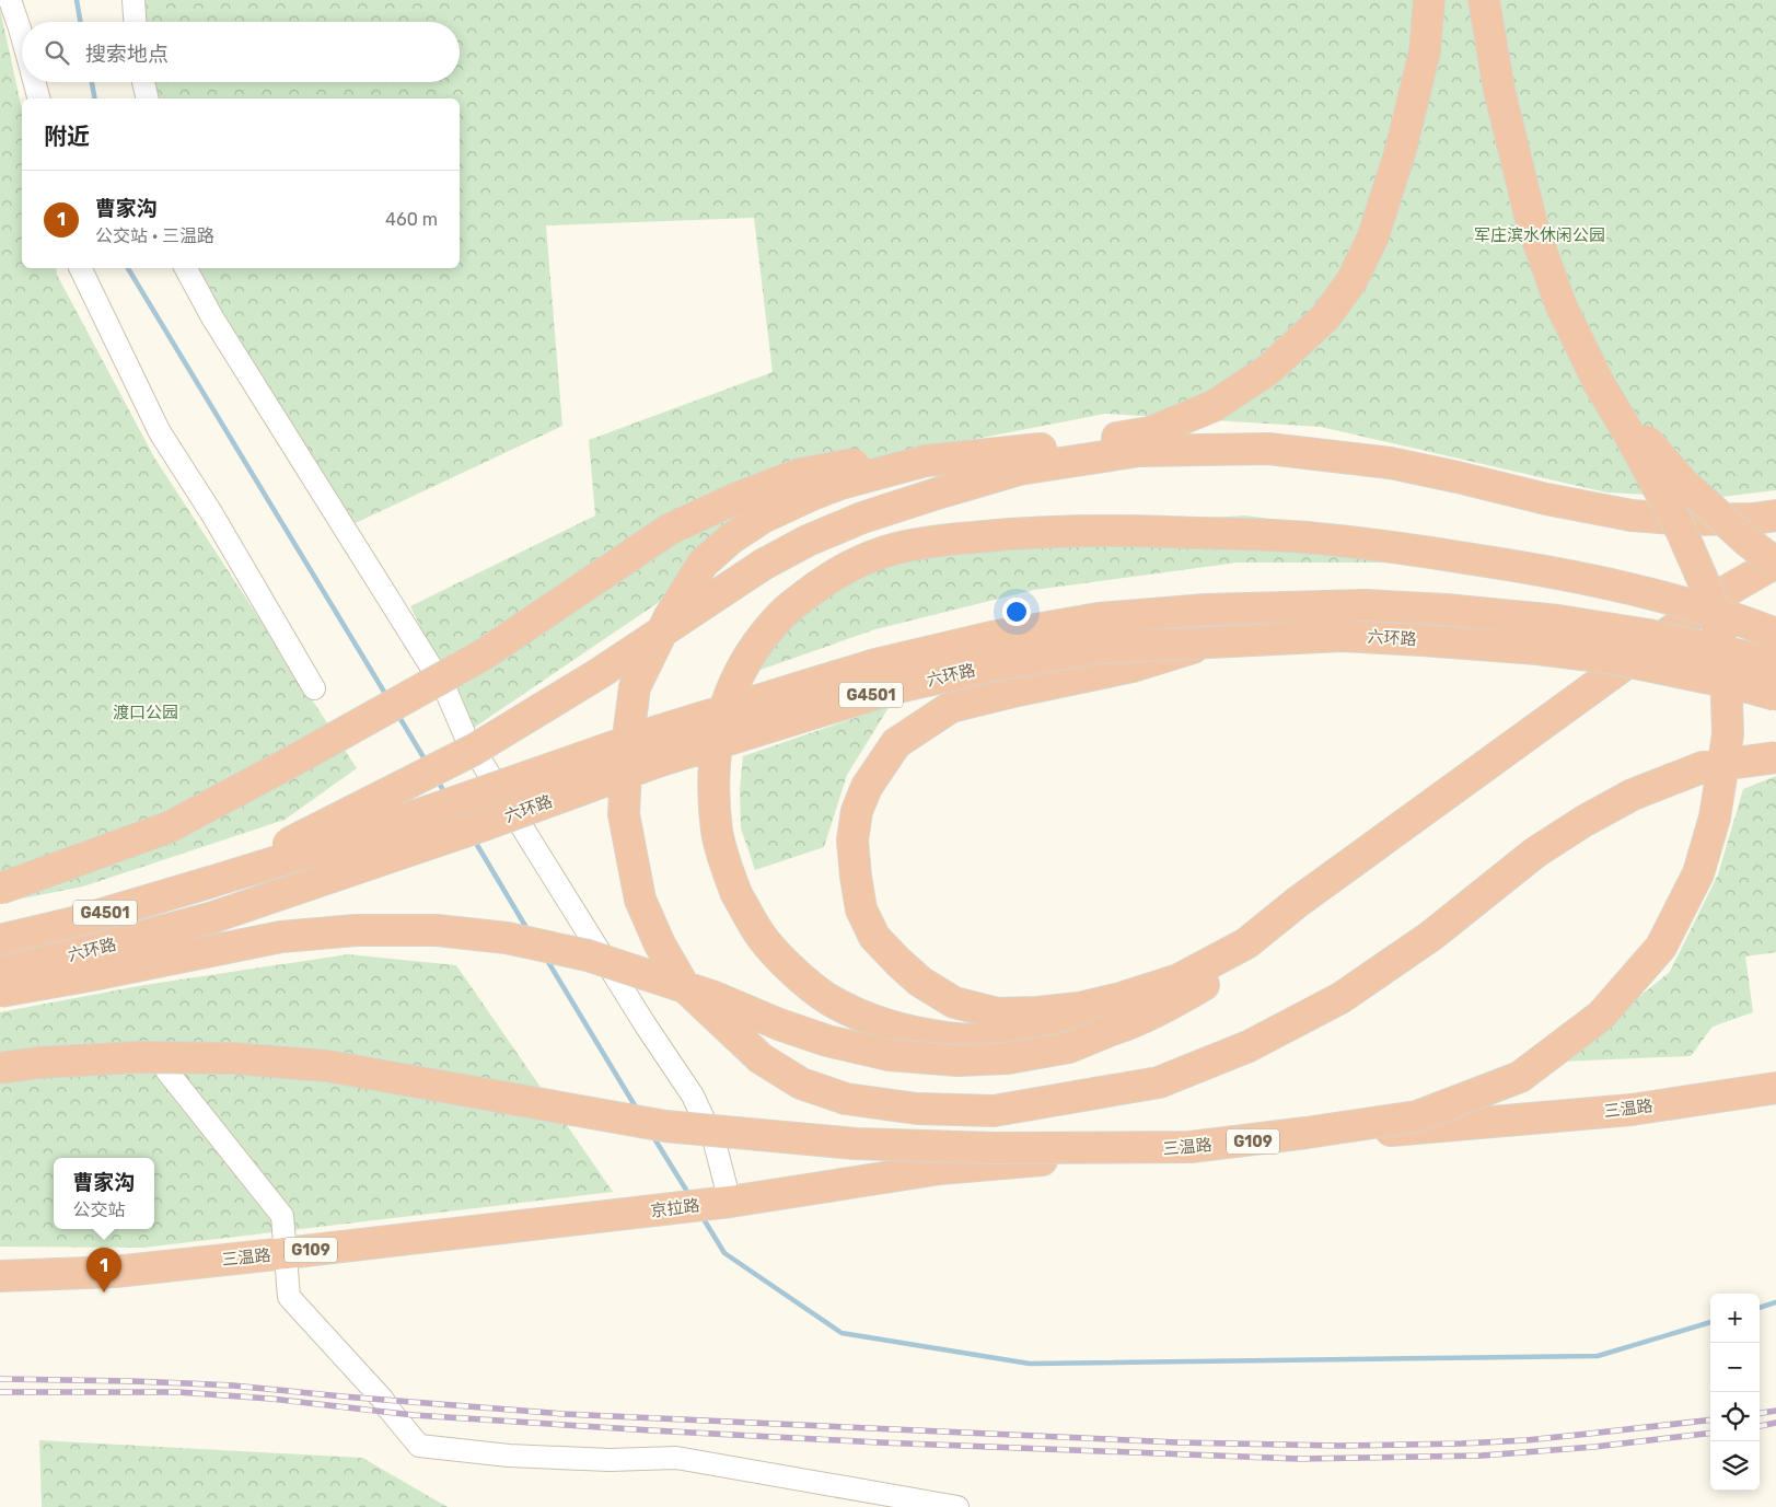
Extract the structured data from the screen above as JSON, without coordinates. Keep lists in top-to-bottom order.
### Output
{
  "streets": {
    "highway": [
      "六环路",
      "G4501",
      "三温路",
      "G109",
      "京拉路"
    ]
  },
  "crossings": [
    ["三温路", "京拉路"]
  ],
  "parks": ["军庄滨水休闲公园", "渡口公园"],
  "page": {
    "search": "搜索地点",
    "heading": "附近",
    "list": [
      {
        "mark": "1",
        "name": "曹家沟",
        "note": "公交站 · 三温路",
        "value": "460 m"
      }
    ],
    "popup": ["曹家沟", "公交站"],
    "pins": "1",
    "map_buttons": ["+", "−"]
  }
}
